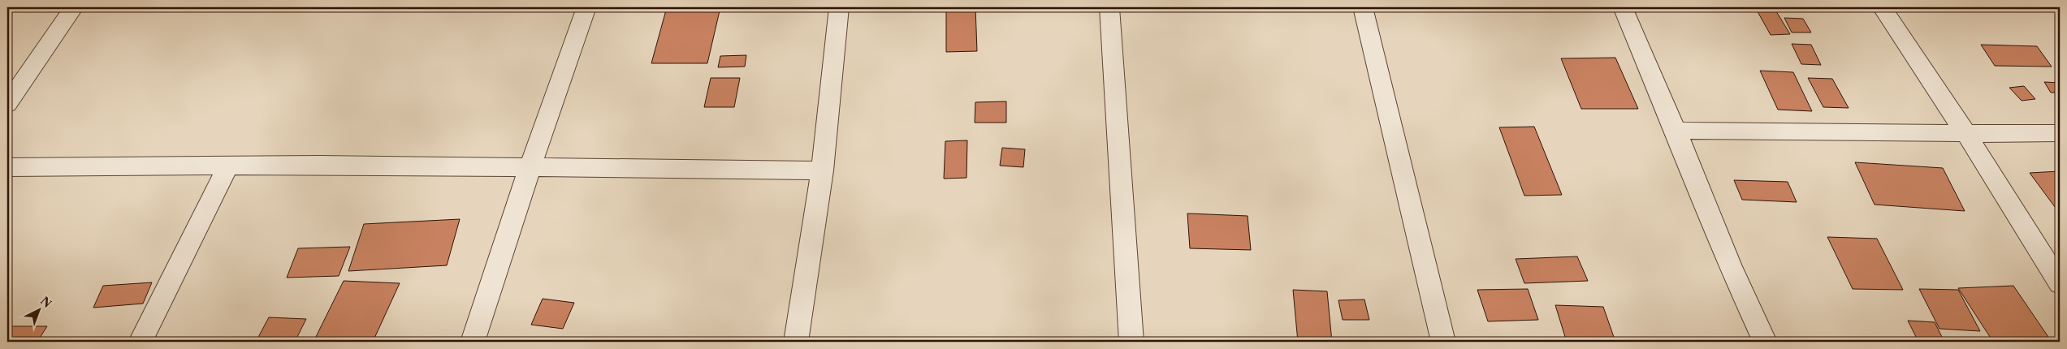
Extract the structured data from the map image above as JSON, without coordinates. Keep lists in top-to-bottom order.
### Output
{
  "north": "top right"
}
